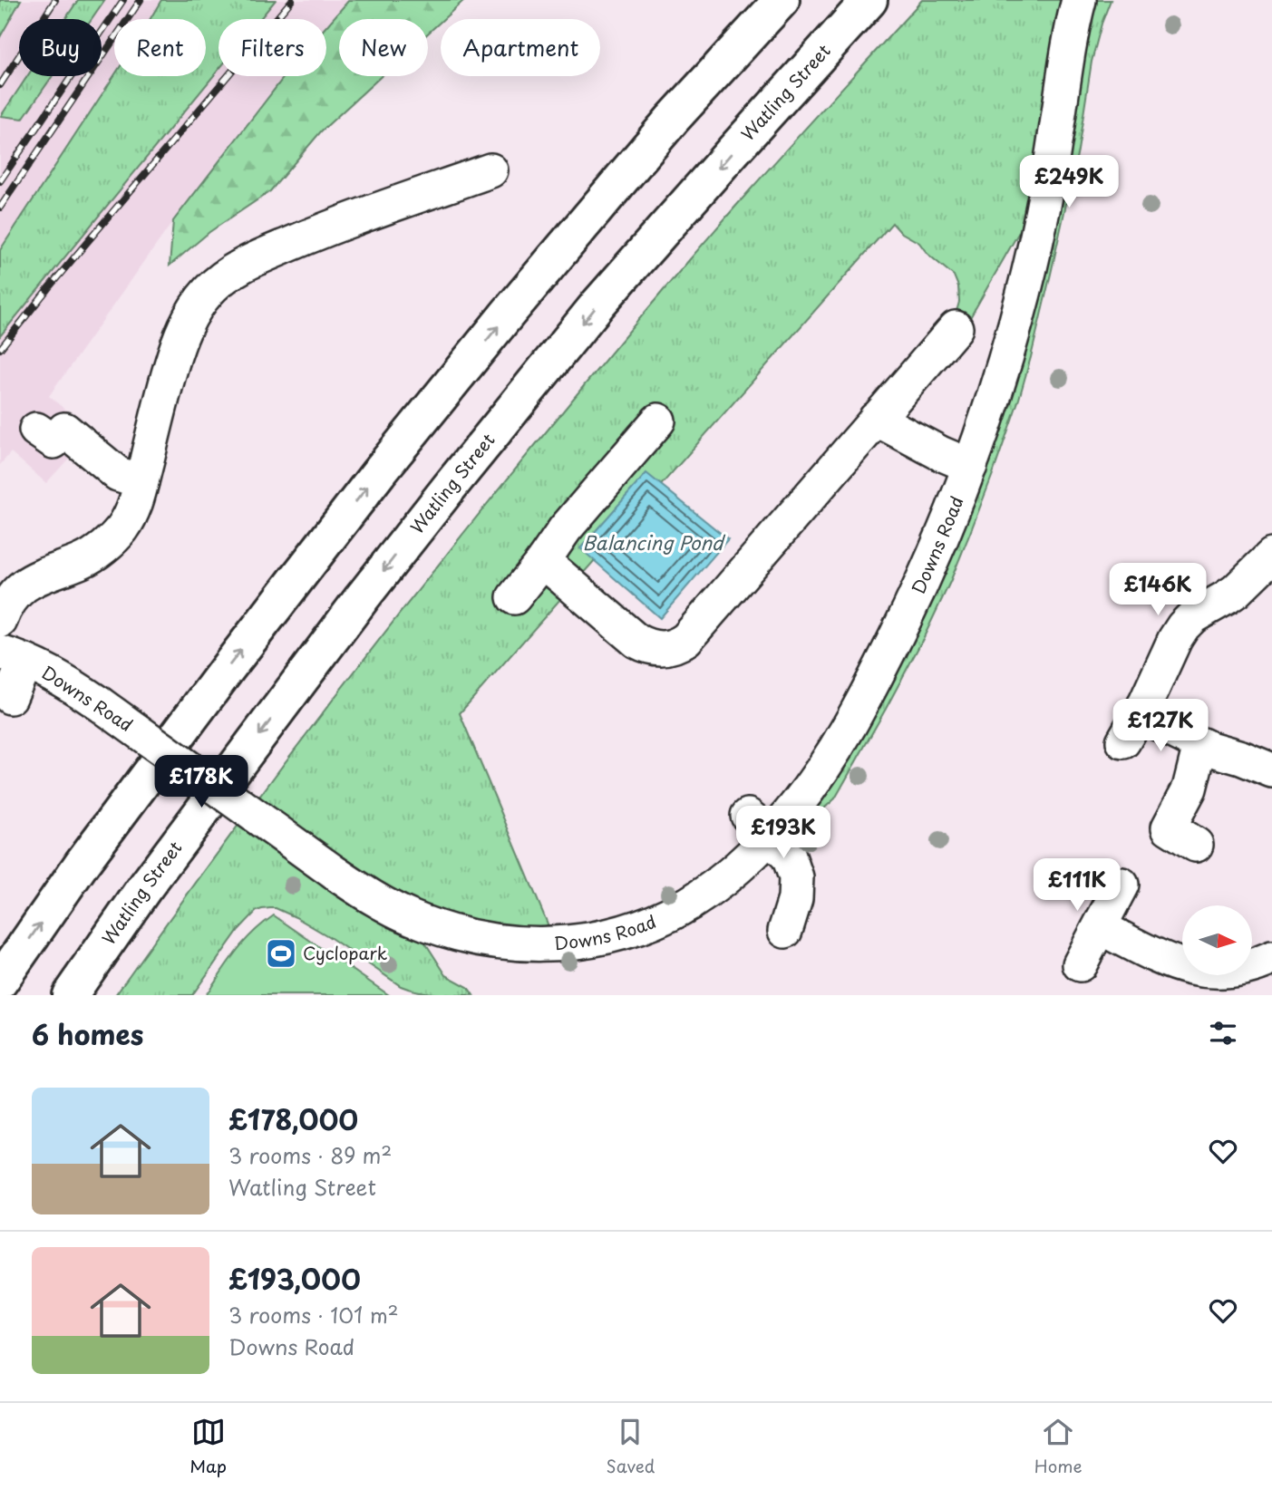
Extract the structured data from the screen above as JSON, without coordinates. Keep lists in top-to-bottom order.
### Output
{
  "streets": {
    "highway": ["Watling Street"],
    "street": ["Downs Road"]
  },
  "water": ["Balancing Pond"],
  "places": {
    "sports": ["Cyclopark"]
  },
  "north": "right",
  "page": {
    "chip": [
      "Buy",
      "Rent",
      "Filters",
      "New",
      "Apartment"
    ],
    "price": [
      "£249K",
      "£146K",
      "£127K",
      "£178K",
      "£193K",
      "£111K"
    ],
    "heading": "6 homes",
    "list": [
      {
        "name": "£178,000",
        "note": "3 rooms · 89 m² · Watling Street"
      },
      {
        "name": "£193,000",
        "note": "3 rooms · 101 m² · Downs Road"
      }
    ],
    "tabs": ["Map", "Saved", "Home"]
  }
}
